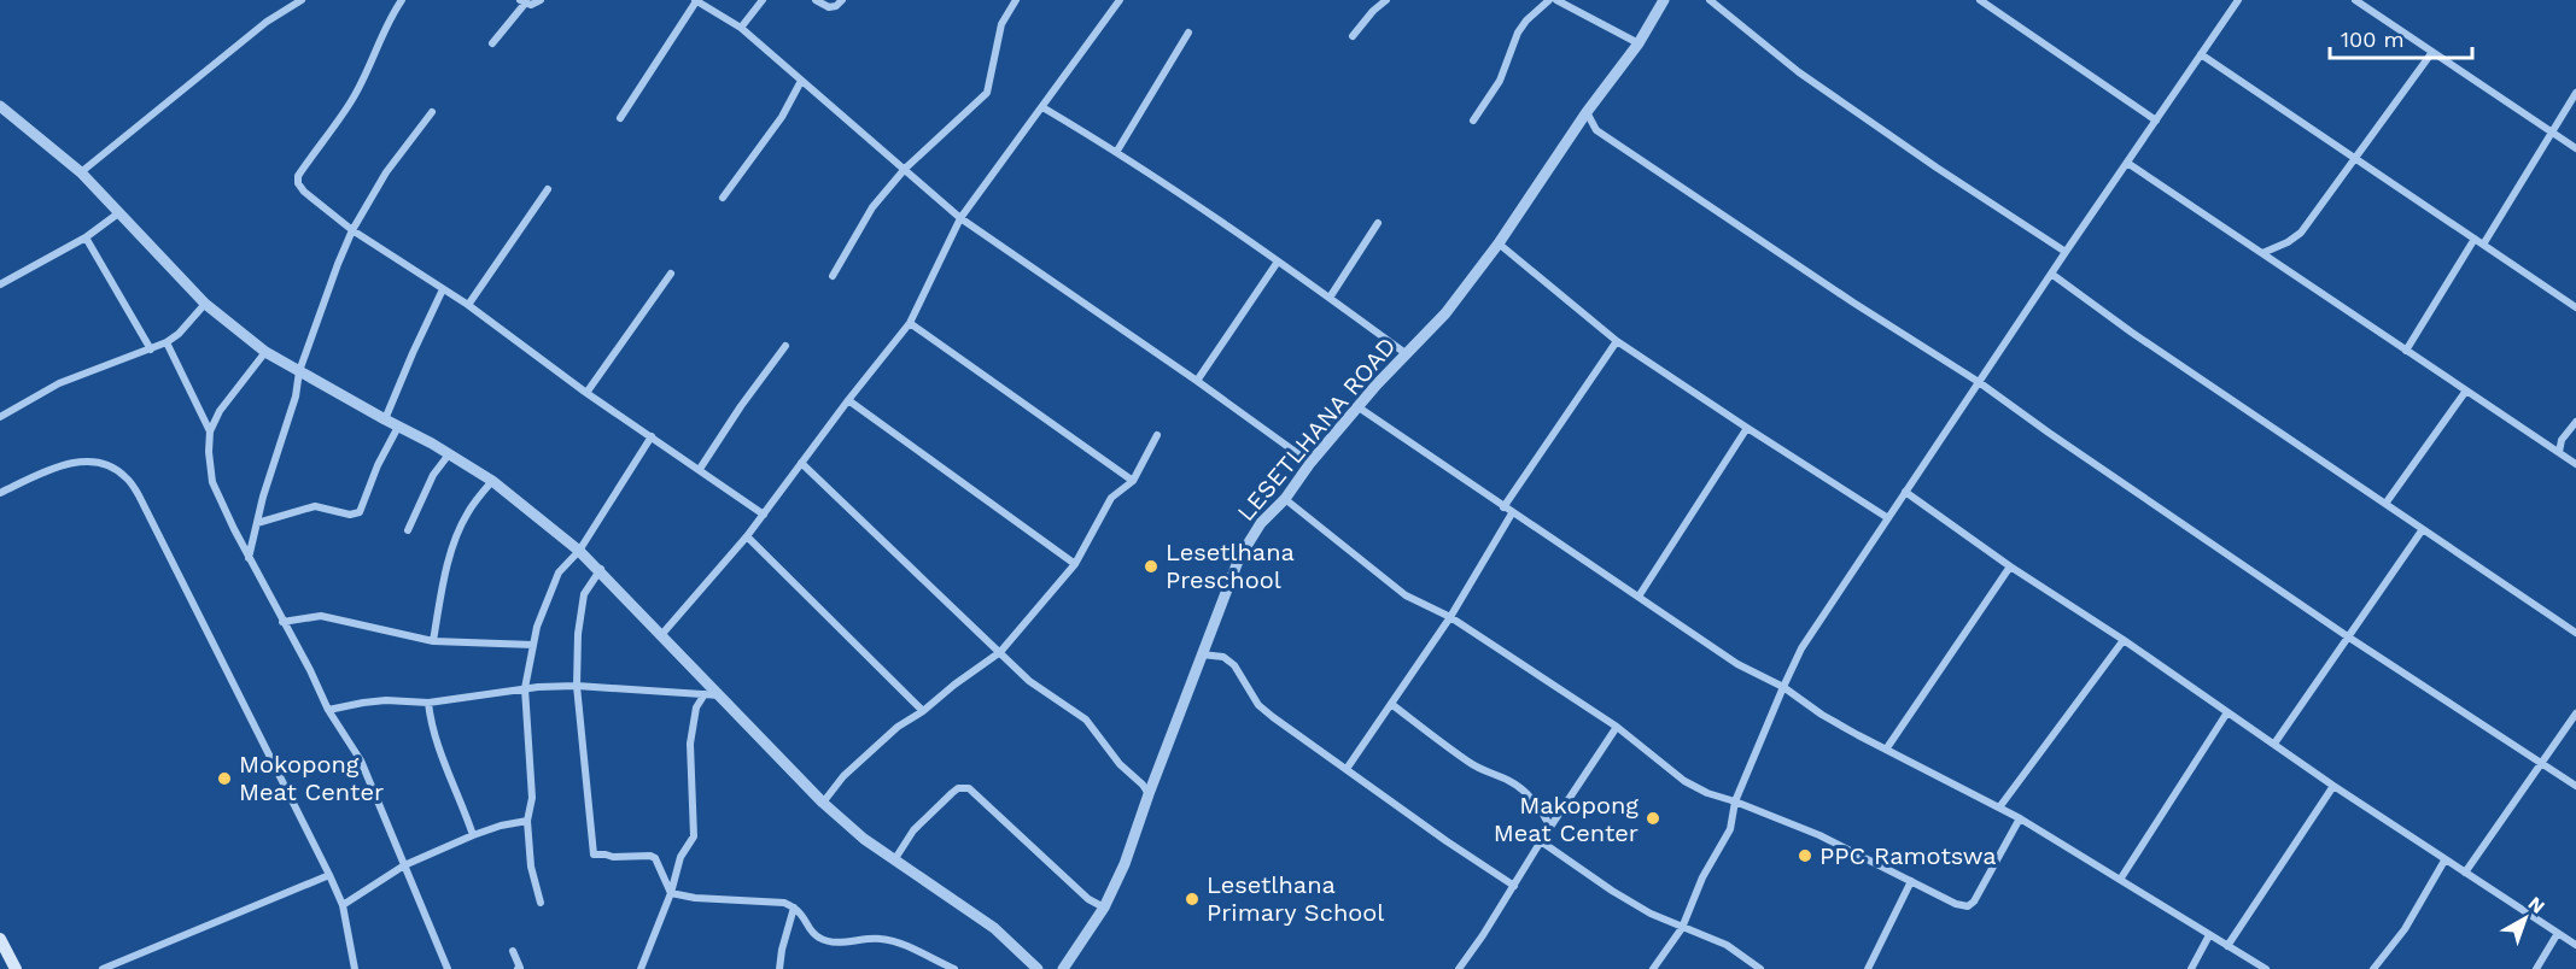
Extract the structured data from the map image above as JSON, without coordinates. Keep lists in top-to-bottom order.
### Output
{
  "streets": {
    "street": ["LESETLHANA ROAD"]
  },
  "places": [
    "Lesetlhana Preschool",
    "Mokopong Meat Center",
    "Makopong Meat Center",
    "PPC Ramotswa",
    "Lesetlhana Primary School"
  ],
  "scale_bar": "100 m",
  "north": "top right"
}
